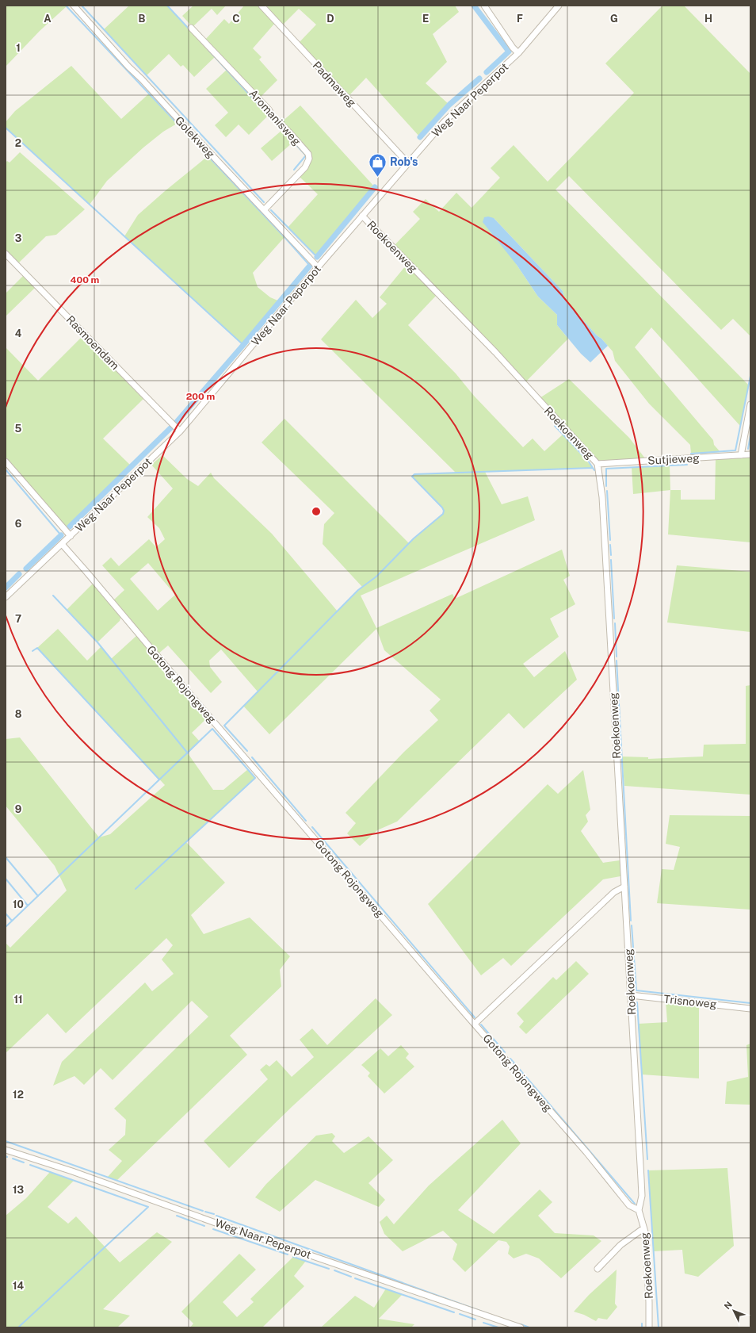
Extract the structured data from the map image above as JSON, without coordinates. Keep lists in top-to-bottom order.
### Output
{
  "streets": {
    "street": [
      "Padmaweg",
      "Weg Naar Peperpot",
      "Aromanisweg",
      "Golekweg",
      "Roekoenweg",
      "Rasmoendam",
      "Sutjieweg",
      "Gotong Rojongweg",
      "Trisnoweg"
    ]
  },
  "crossings": [
    ["Padmaweg", "Weg Naar Peperpot"],
    ["Weg Naar Peperpot", "Golekweg"],
    ["Weg Naar Peperpot", "Roekoenweg"],
    ["Weg Naar Peperpot", "Rasmoendam"],
    ["Weg Naar Peperpot", "Gotong Rojongweg"],
    ["Aromanisweg", "Golekweg"],
    ["Roekoenweg", "Sutjieweg"],
    ["Roekoenweg", "Gotong Rojongweg"],
    ["Roekoenweg", "Trisnoweg"]
  ],
  "places": {
    "shop": ["Rob's"]
  },
  "north": "top left",
  "grid": {
    "columns": [
      "A",
      "B",
      "C",
      "D",
      "E",
      "F",
      "G",
      "H"
    ],
    "rows": [
      "1",
      "2",
      "3",
      "4",
      "5",
      "6",
      "7",
      "8",
      "9",
      "10",
      "11",
      "12",
      "13",
      "14"
    ]
  },
  "rings": ["400 m", "200 m"]
}
